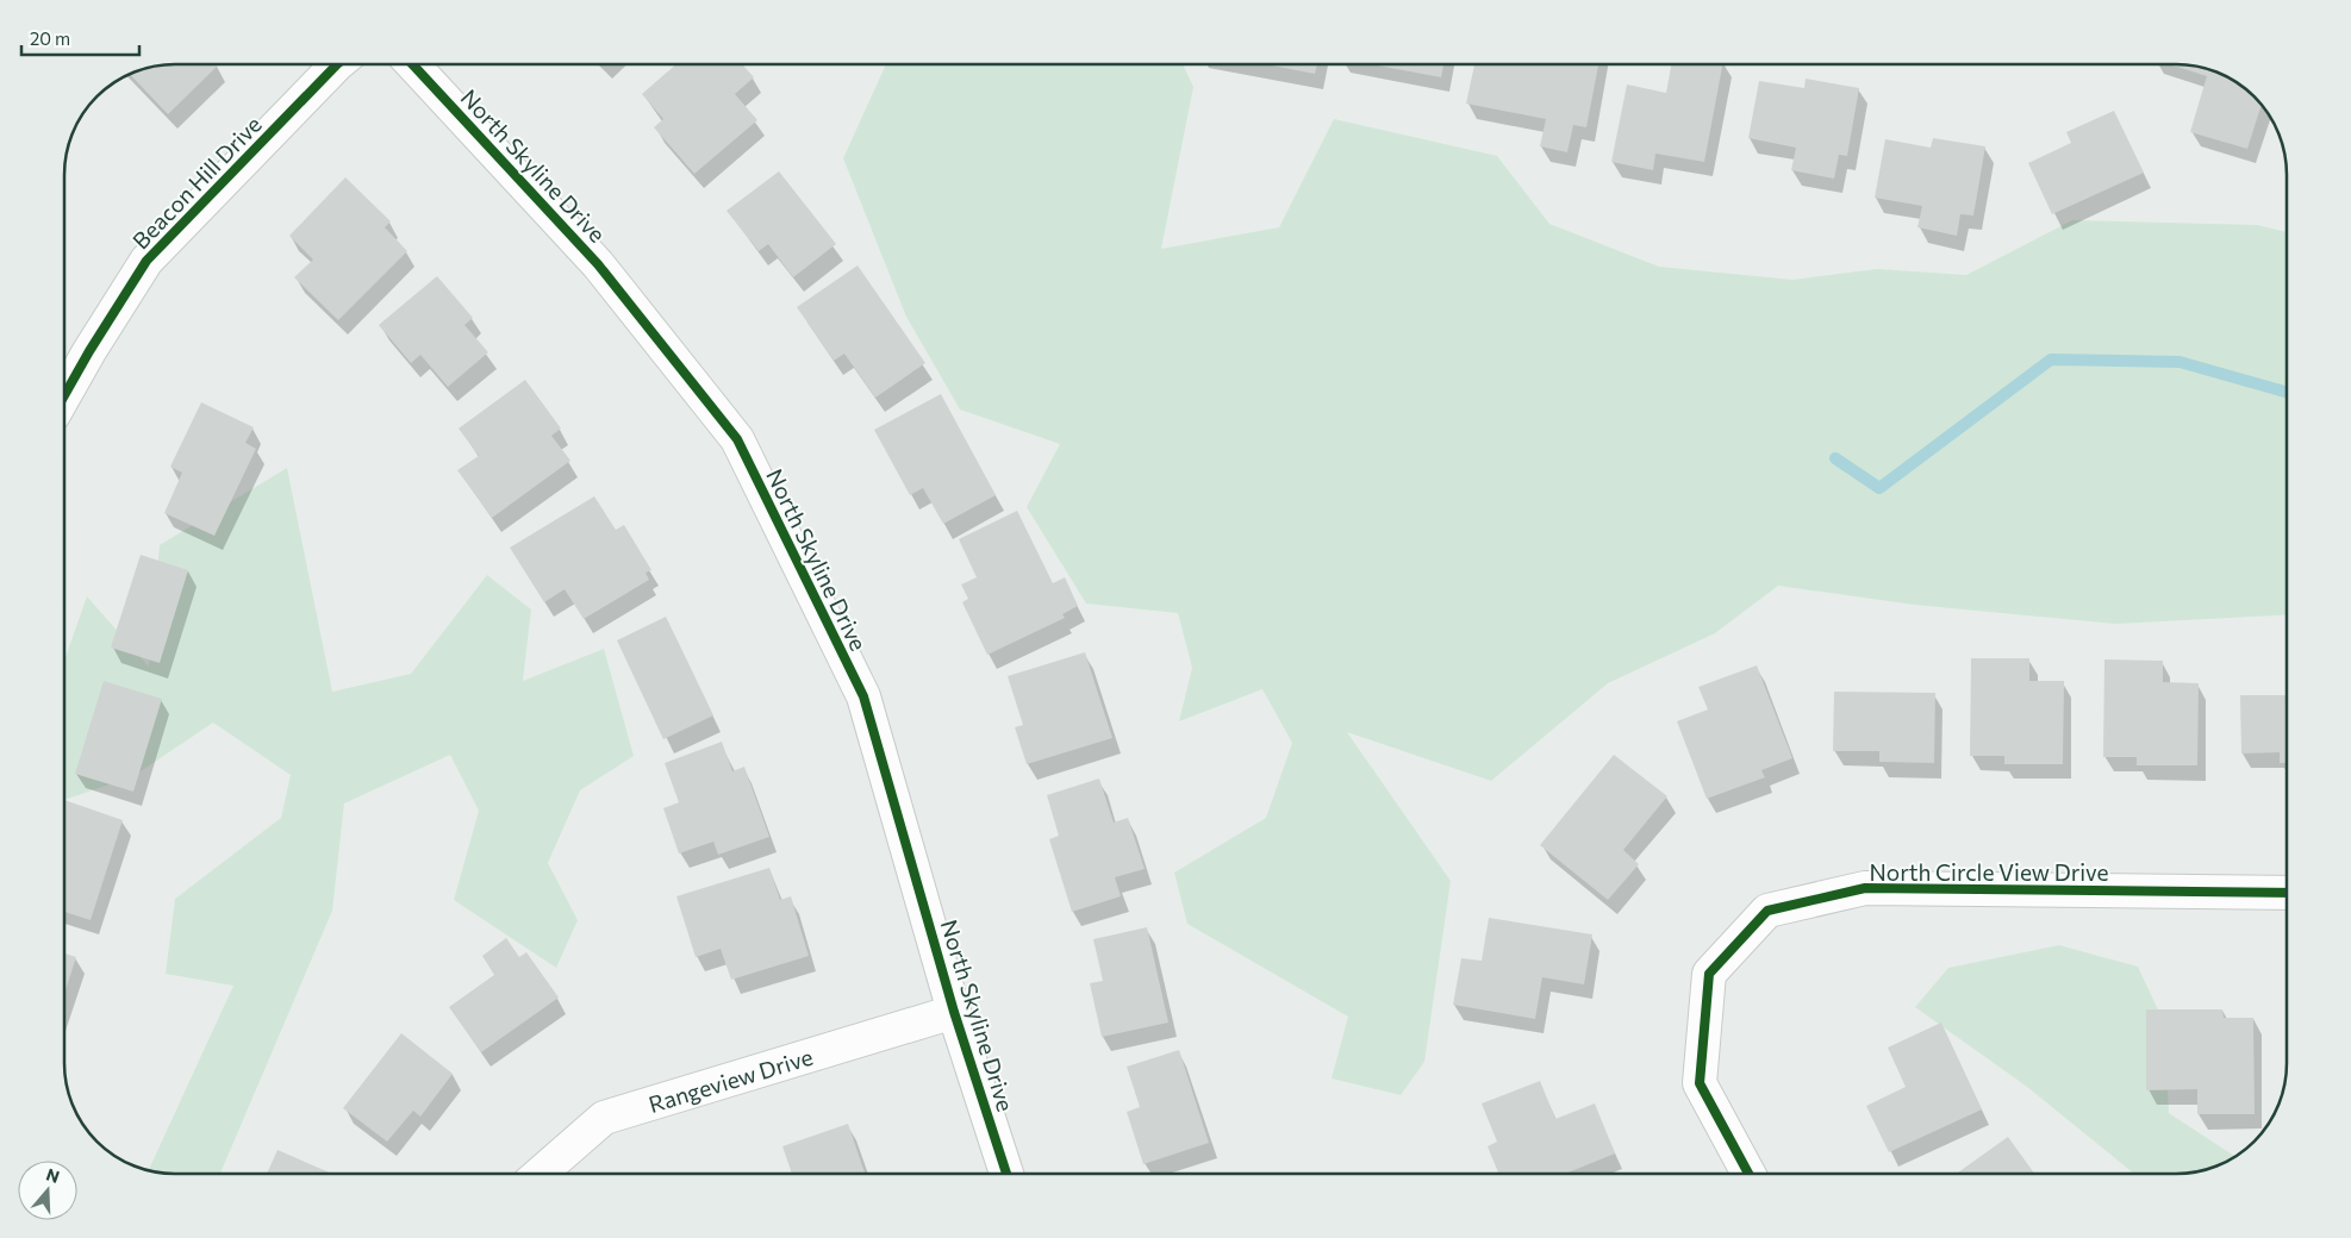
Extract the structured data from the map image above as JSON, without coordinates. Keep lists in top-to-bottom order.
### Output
{
  "streets": {
    "street": [
      "North Skyline Drive",
      "Beacon Hill Drive",
      "North Circle View Drive",
      "Rangeview Drive"
    ]
  },
  "crossings": [
    ["North Skyline Drive", "Rangeview Drive"]
  ],
  "scale_bar": "20 m",
  "north": "top"
}
